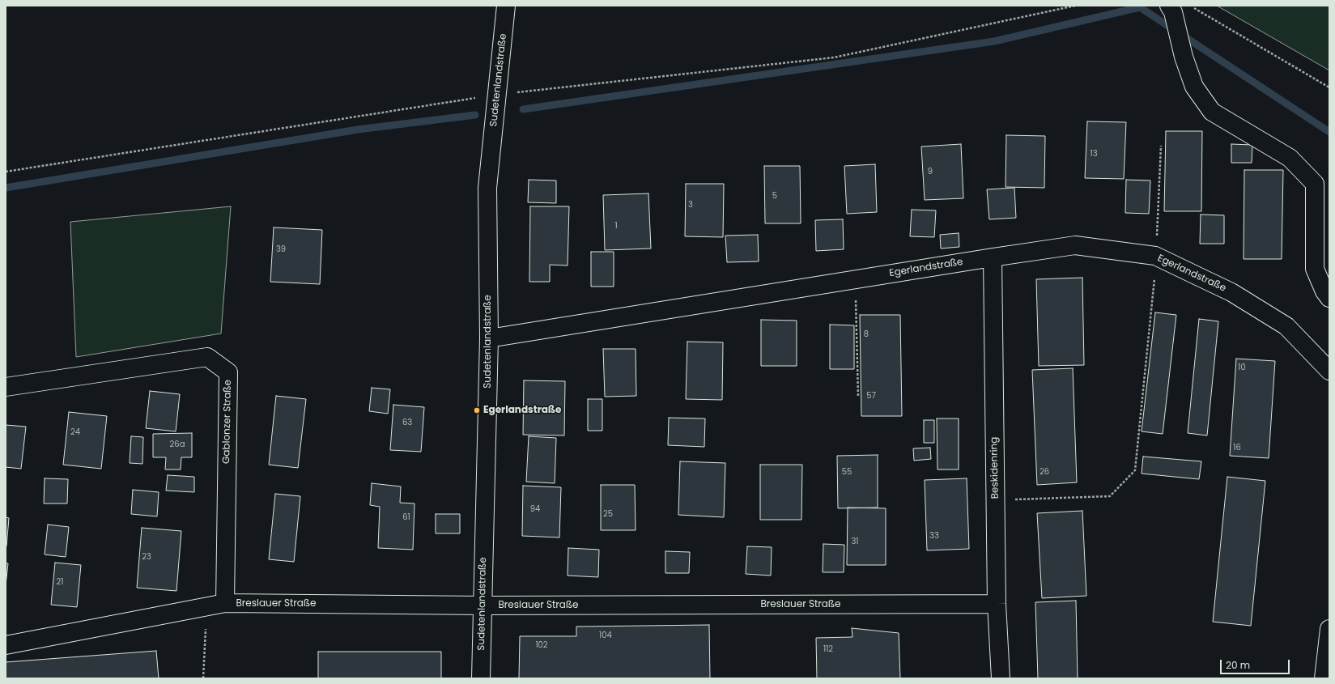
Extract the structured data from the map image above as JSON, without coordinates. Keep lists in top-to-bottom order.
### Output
{
  "streets": {
    "street": [
      "Sudetenlandstraße",
      "Egerlandstraße",
      "Gablonzer Straße",
      "Beskidenring",
      "Breslauer Straße"
    ]
  },
  "crossings": [
    ["Sudetenlandstraße", "Egerlandstraße"],
    ["Sudetenlandstraße", "Breslauer Straße"],
    ["Egerlandstraße", "Beskidenring"],
    ["Gablonzer Straße", "Breslauer Straße"],
    ["Beskidenring", "Breslauer Straße"]
  ],
  "places": ["Egerlandstraße"],
  "house_numbers": [
    "13",
    "9",
    "5",
    "3",
    "1",
    "39",
    "8",
    "10",
    "57",
    "63",
    "24",
    "26a",
    "16",
    "55",
    "26",
    "94",
    "25",
    "61",
    "33",
    "31",
    "23",
    "21",
    "104",
    "102",
    "112"
  ],
  "scale_bar": "20 m"
}
